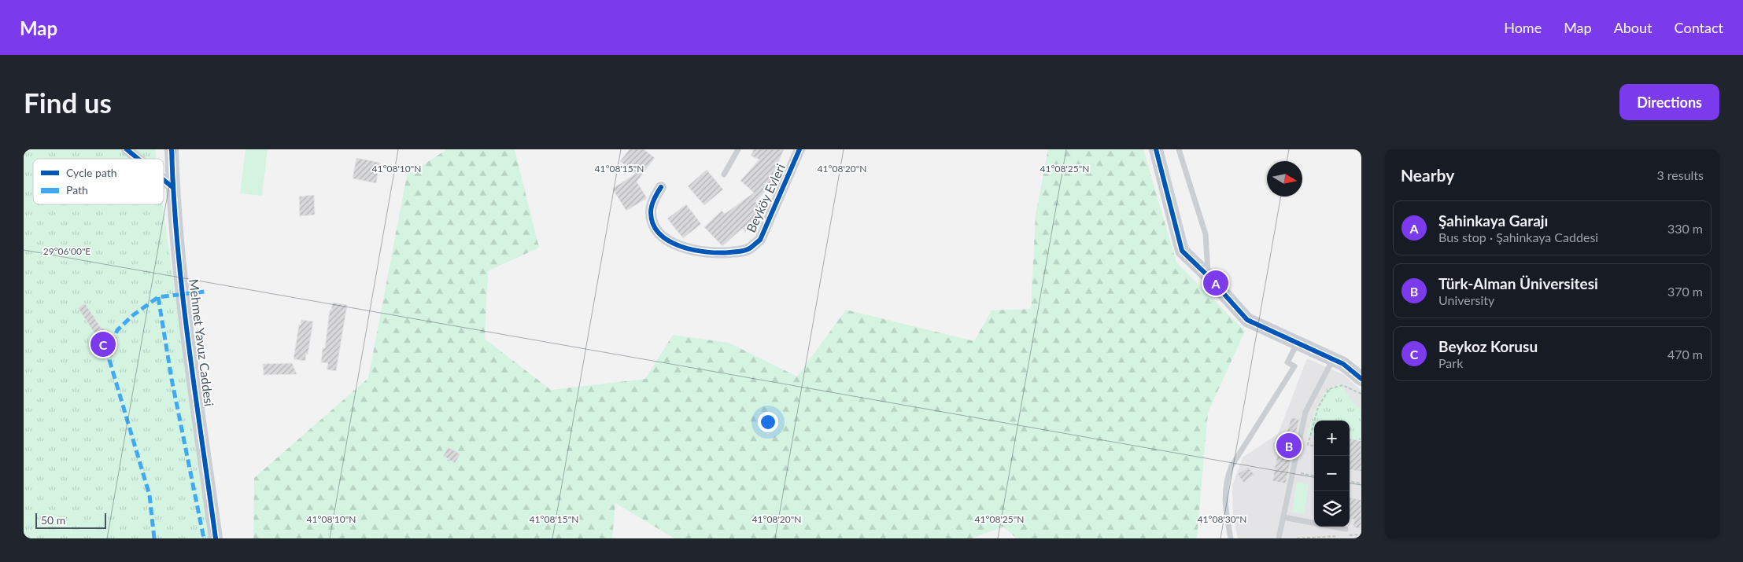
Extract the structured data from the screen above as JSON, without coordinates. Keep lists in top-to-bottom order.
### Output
{
  "streets": {
    "street": ["Beyköy Evleri", "Mehmet Yavuz Caddesi"]
  },
  "legend": ["Cycle path", "Path"],
  "scale_bar": "50 m",
  "north": "right",
  "page": {
    "header": "Map",
    "nav": [
      "Home",
      "Map",
      "About",
      "Contact"
    ],
    "buttons": "Directions",
    "title": "Find us",
    "heading": ["Nearby", "3 results"],
    "list": [
      {
        "mark": "A",
        "name": "Şahinkaya Garajı",
        "note": "Bus stop · Şahinkaya Caddesi",
        "value": "330 m"
      },
      {
        "mark": "B",
        "name": "Türk-Alman Üniversitesi",
        "note": "University",
        "value": "370 m"
      },
      {
        "mark": "C",
        "name": "Beykoz Korusu",
        "note": "Park",
        "value": "470 m"
      }
    ],
    "pins": ["A", "C", "B"],
    "map_buttons": ["+", "−"],
    "scale": "50 m"
  },
  "coordinates": [
    "41°08'10\"N",
    "41°08'15\"N",
    "41°08'20\"N",
    "41°08'25\"N",
    "29°06'00\"E",
    "41°08'30\"N"
  ]
}
